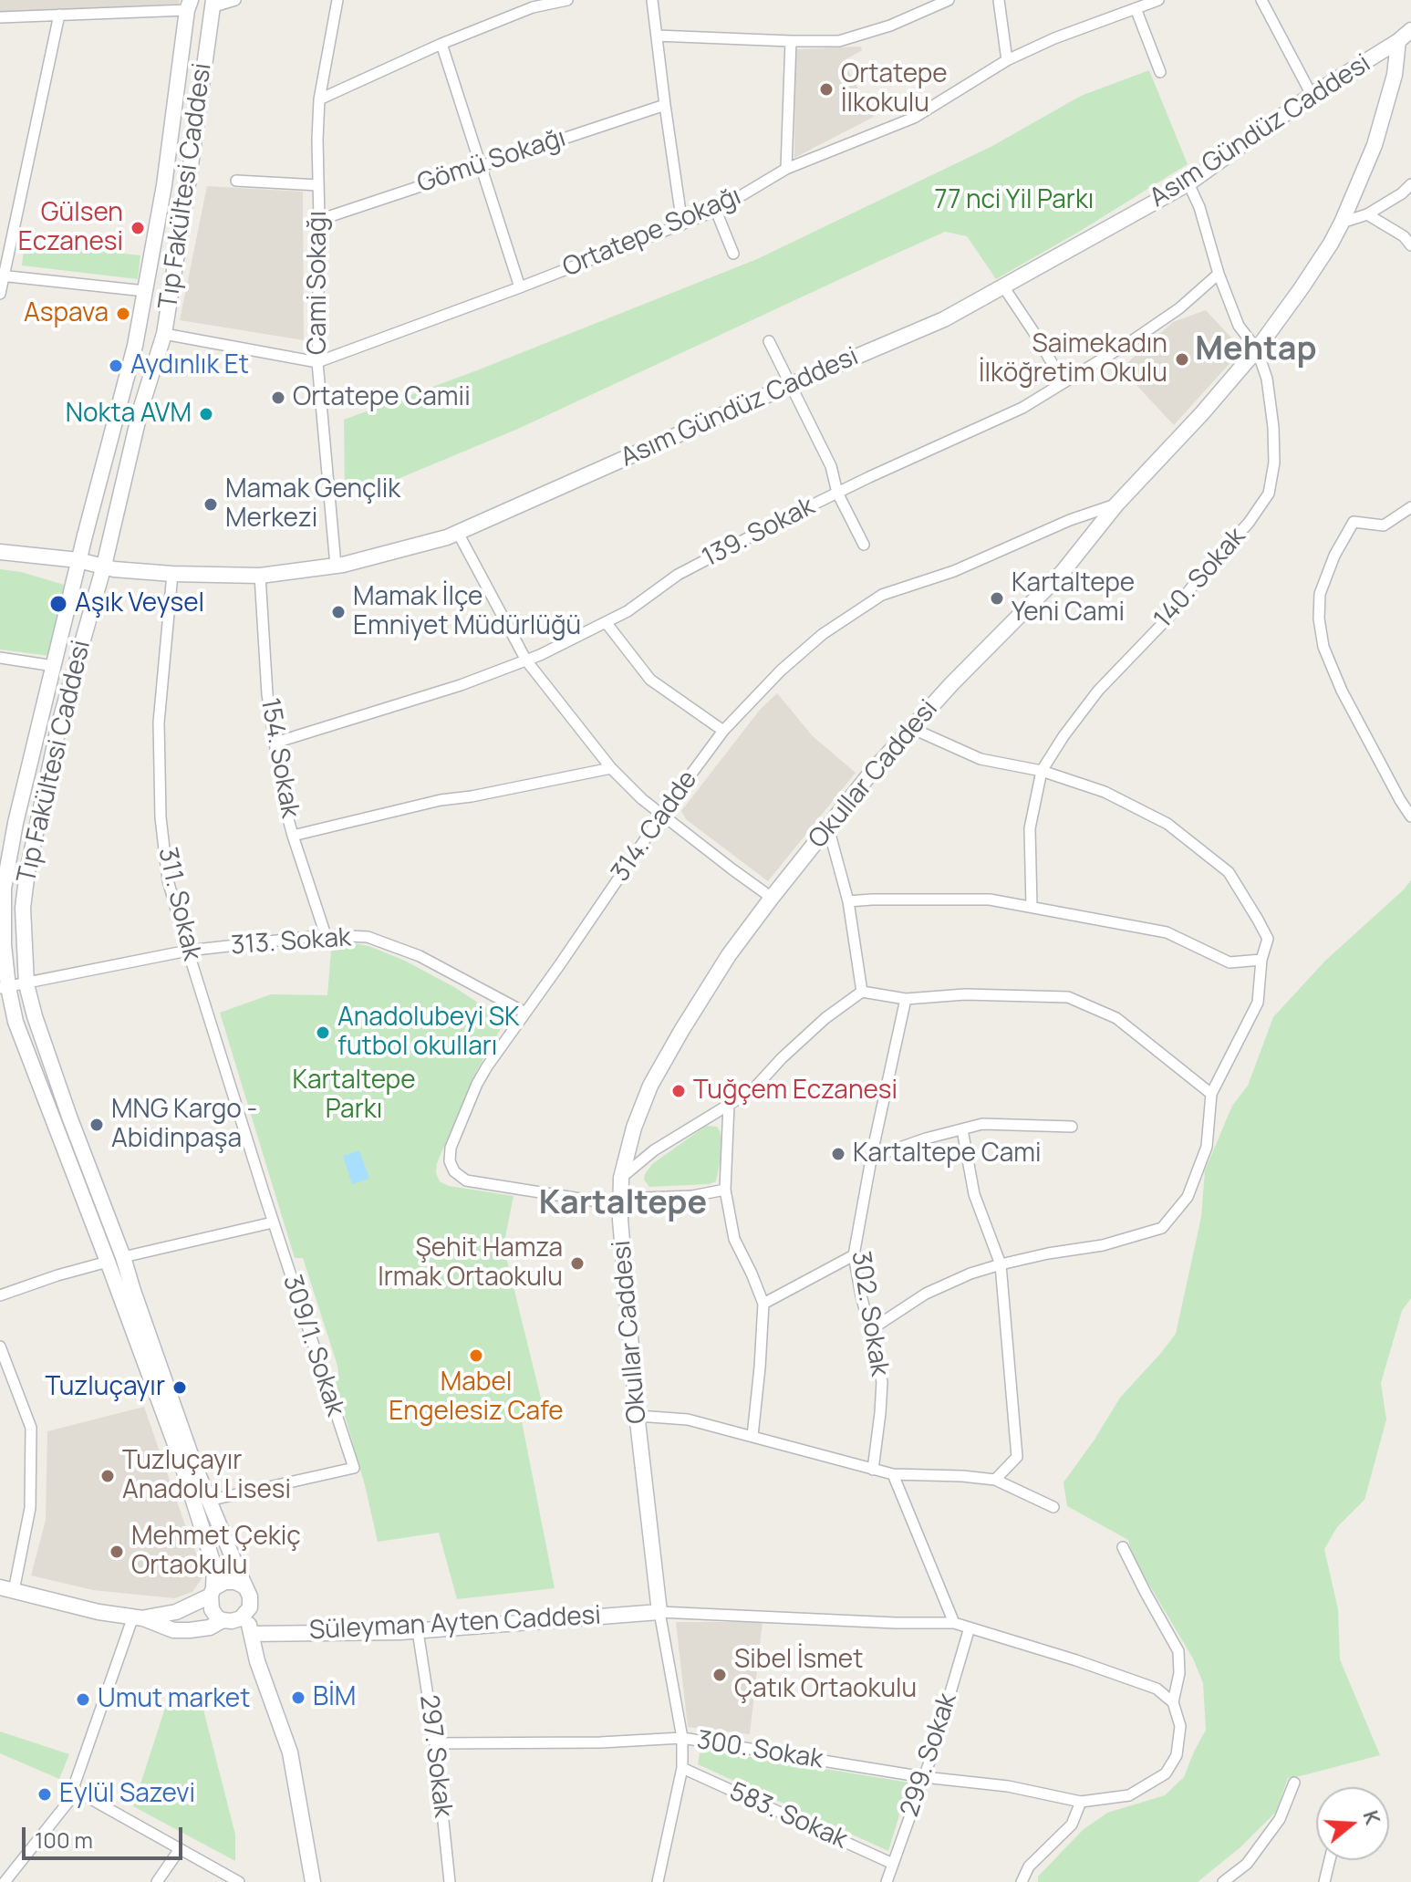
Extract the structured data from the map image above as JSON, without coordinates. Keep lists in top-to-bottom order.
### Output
{
  "streets": {
    "main road": [
      "Asım Gündüz Caddesi",
      "Tıp Fakültesi Caddesi",
      "Okullar Caddesi",
      "Süleyman Ayten Caddesi"
    ],
    "street": [
      "Gömü Sokağı",
      "Ortatepe Sokağı",
      "Cami Sokağı",
      "139. Sokak",
      "140. Sokak",
      "154. Sokak",
      "314. Cadde",
      "311. Sokak",
      "313. Sokak",
      "302. Sokak",
      "309/1. Sokak",
      "300. Sokak",
      "299. Sokak",
      "297. Sokak",
      "583. Sokak"
    ]
  },
  "crossings": [
    ["Asım Gündüz Caddesi", "Tıp Fakültesi Caddesi"],
    ["Asım Gündüz Caddesi", "Cami Sokağı"],
    ["Asım Gündüz Caddesi", "140. Sokak"],
    ["Asım Gündüz Caddesi", "154. Sokak"],
    ["Asım Gündüz Caddesi", "Okullar Caddesi"],
    ["Asım Gündüz Caddesi", "311. Sokak"],
    ["Gömü Sokağı", "Cami Sokağı"],
    ["Tıp Fakültesi Caddesi", "313. Sokak"],
    ["Tıp Fakültesi Caddesi", "309/1. Sokak"],
    ["Ortatepe Sokağı", "Cami Sokağı"],
    ["139. Sokak", "140. Sokak"],
    ["139. Sokak", "154. Sokak"],
    ["140. Sokak", "Okullar Caddesi"],
    ["154. Sokak", "313. Sokak"],
    ["Okullar Caddesi", "314. Cadde"],
    ["Okullar Caddesi", "Süleyman Ayten Caddesi"],
    ["314. Cadde", "313. Sokak"],
    ["311. Sokak", "313. Sokak"],
    ["311. Sokak", "309/1. Sokak"],
    ["Süleyman Ayten Caddesi", "297. Sokak"],
    ["300. Sokak", "299. Sokak"],
    ["300. Sokak", "297. Sokak"],
    ["299. Sokak", "583. Sokak"]
  ],
  "districts": ["Mehtap", "Kartaltepe"],
  "parks": ["77 nci Yil Parkı", "Kartaltepe Parkı"],
  "places": [
    "Ortatepe İlkokulu",
    "Gülsen Eczanesi",
    "Aspava",
    "Saimekadın İlköğretim Okulu",
    "Aydınlık Et",
    "Ortatepe Camii",
    "Nokta AVM",
    "Mamak Gençlik Merkezi",
    "Kartaltepe Yeni Cami",
    "Aşık Veysel",
    "Mamak İlçe Emniyet Müdürlüğü",
    "Anadolubeyi SK futbol okulları",
    "Tuğçem Eczanesi",
    "MNG Kargo - Abidinpaşa",
    "Kartaltepe Cami",
    "Şehit Hamza Irmak Ortaokulu",
    "Mabel Engelesiz Cafe",
    "Tuzluçayır",
    "Tuzluçayır Anadolu Lisesi",
    "Mehmet Çekiç Ortaokulu",
    "Sibel İsmet Çatık Ortaokulu",
    "BİM",
    "Umut market",
    "Eylül Sazevi"
  ],
  "scale_bar": "100 m",
  "north": "right"
}
